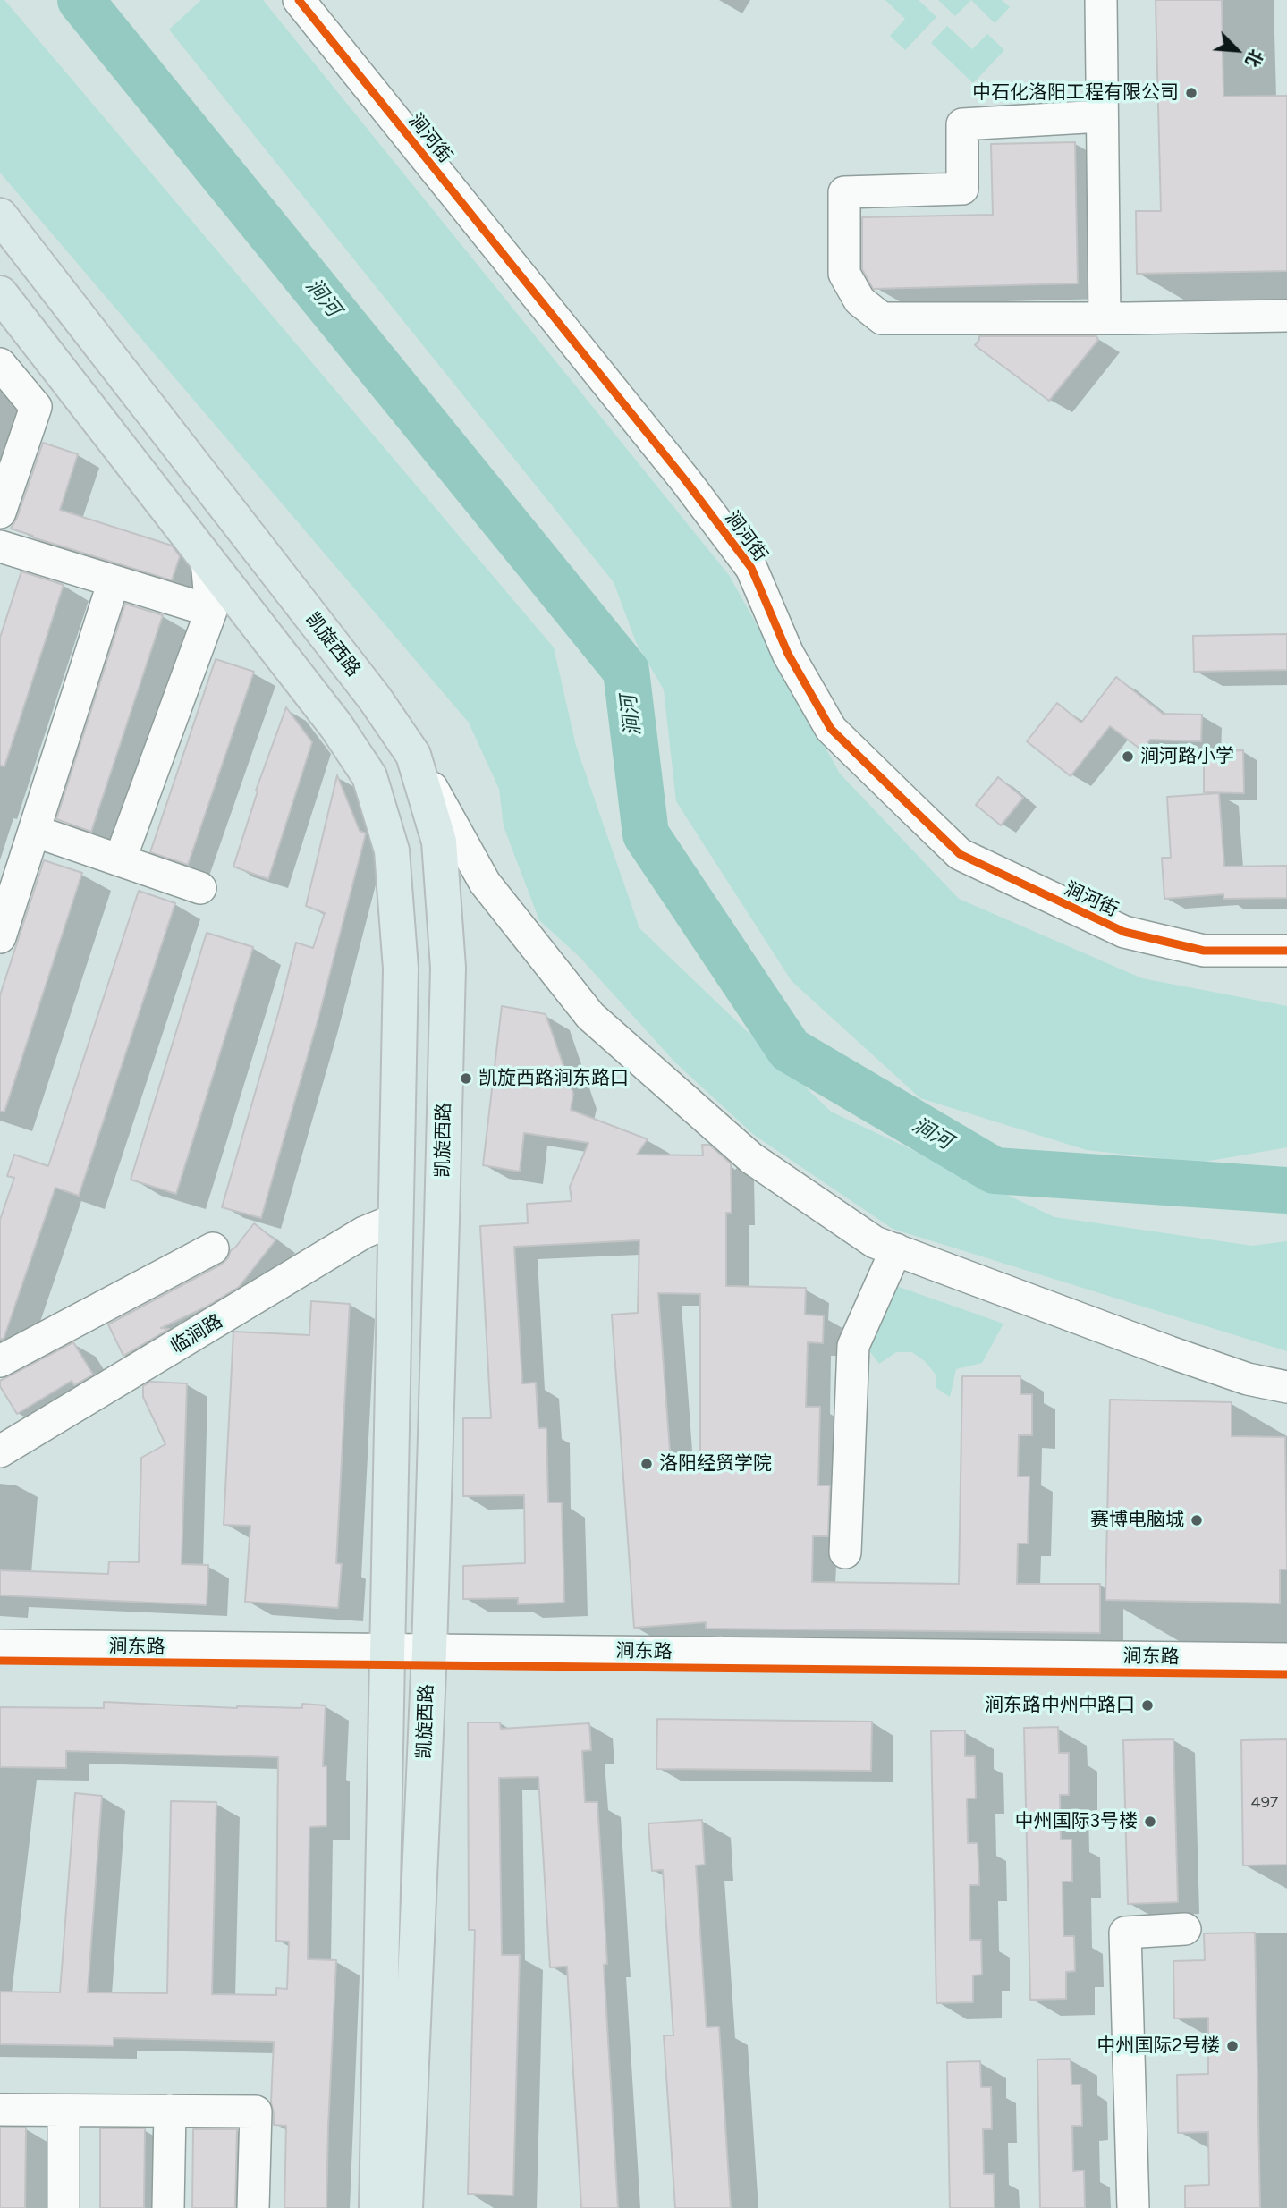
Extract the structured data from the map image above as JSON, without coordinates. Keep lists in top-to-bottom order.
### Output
{
  "streets": {
    "main road": ["凯旋西路"],
    "street": ["涧河街", "临涧路", "涧东路"]
  },
  "crossings": [
    ["凯旋西路", "涧东路"]
  ],
  "water": ["涧河"],
  "places": [
    "中石化洛阳工程有限公司",
    "涧河路小学",
    "凯旋西路涧东路口",
    "洛阳经贸学院",
    "赛博电脑城",
    "涧东路中州中路口",
    "中州国际3号楼",
    "中州国际2号楼"
  ],
  "house_numbers": ["497"],
  "north": "bottom right"
}
